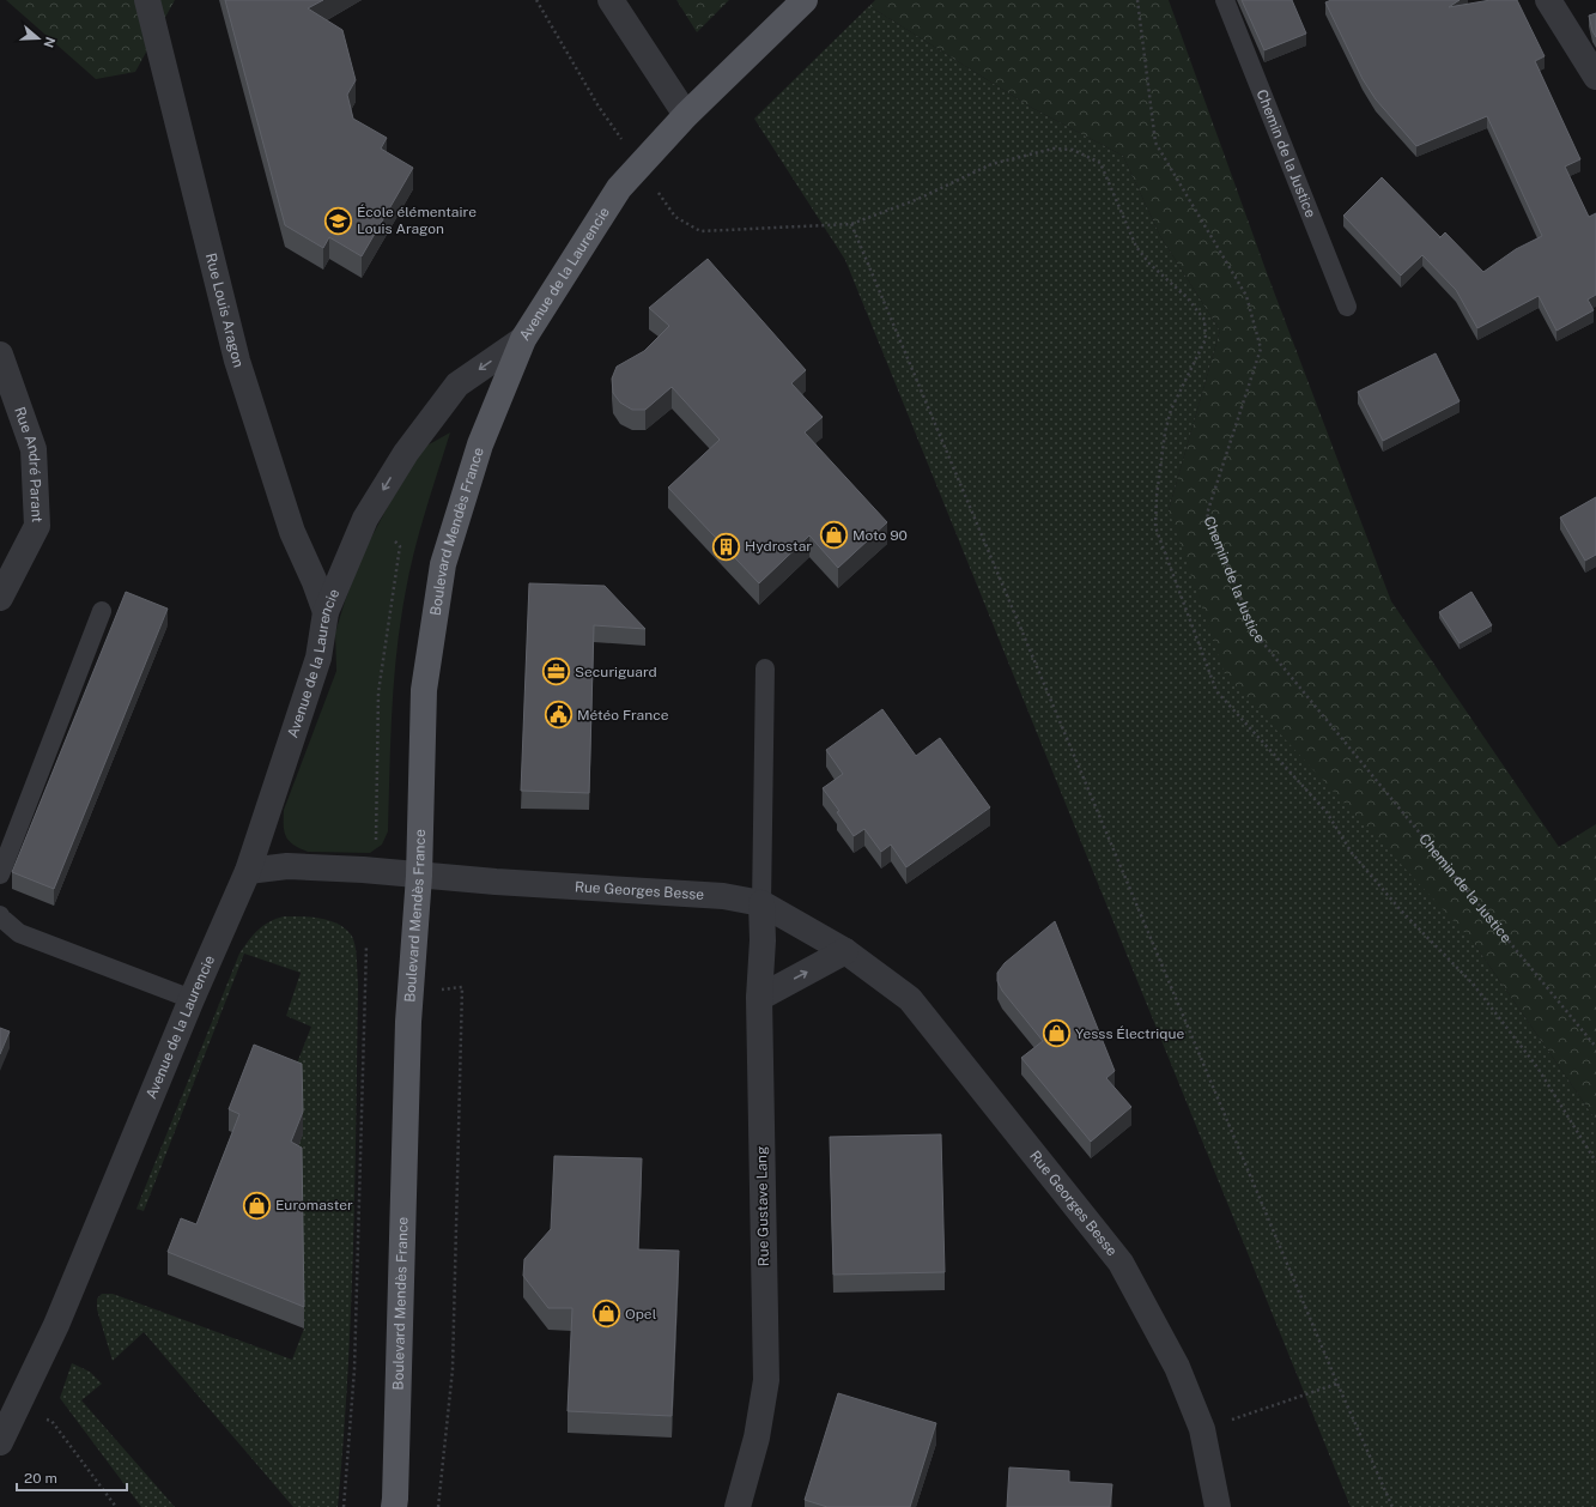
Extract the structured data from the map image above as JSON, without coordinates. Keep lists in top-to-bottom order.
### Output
{
  "streets": {
    "main road": ["Avenue de la Laurencie", "Boulevard Mendès France"],
    "street": [
      "Rue Louis Aragon",
      "Rue André Parant",
      "Rue Georges Besse",
      "Rue Gustave Lang"
    ],
    "lane": ["Chemin de la Justice"]
  },
  "crossings": [
    ["Avenue de la Laurencie", "Rue Louis Aragon"],
    ["Avenue de la Laurencie", "Boulevard Mendès France"],
    ["Avenue de la Laurencie", "Rue Georges Besse"],
    ["Boulevard Mendès France", "Rue Georges Besse"],
    ["Rue Georges Besse", "Rue Gustave Lang"]
  ],
  "places": {
    "school or university": ["École élémentaire Louis Aragon"],
    "shop": [
      "Moto 90",
      "Yesss Électrique",
      "Euromaster",
      "Opel"
    ],
    "building": ["Hydrostar"],
    "office": ["Securiguard"],
    "public building": ["Météo France"]
  },
  "scale_bar": "20 m",
  "north": "right"
}
